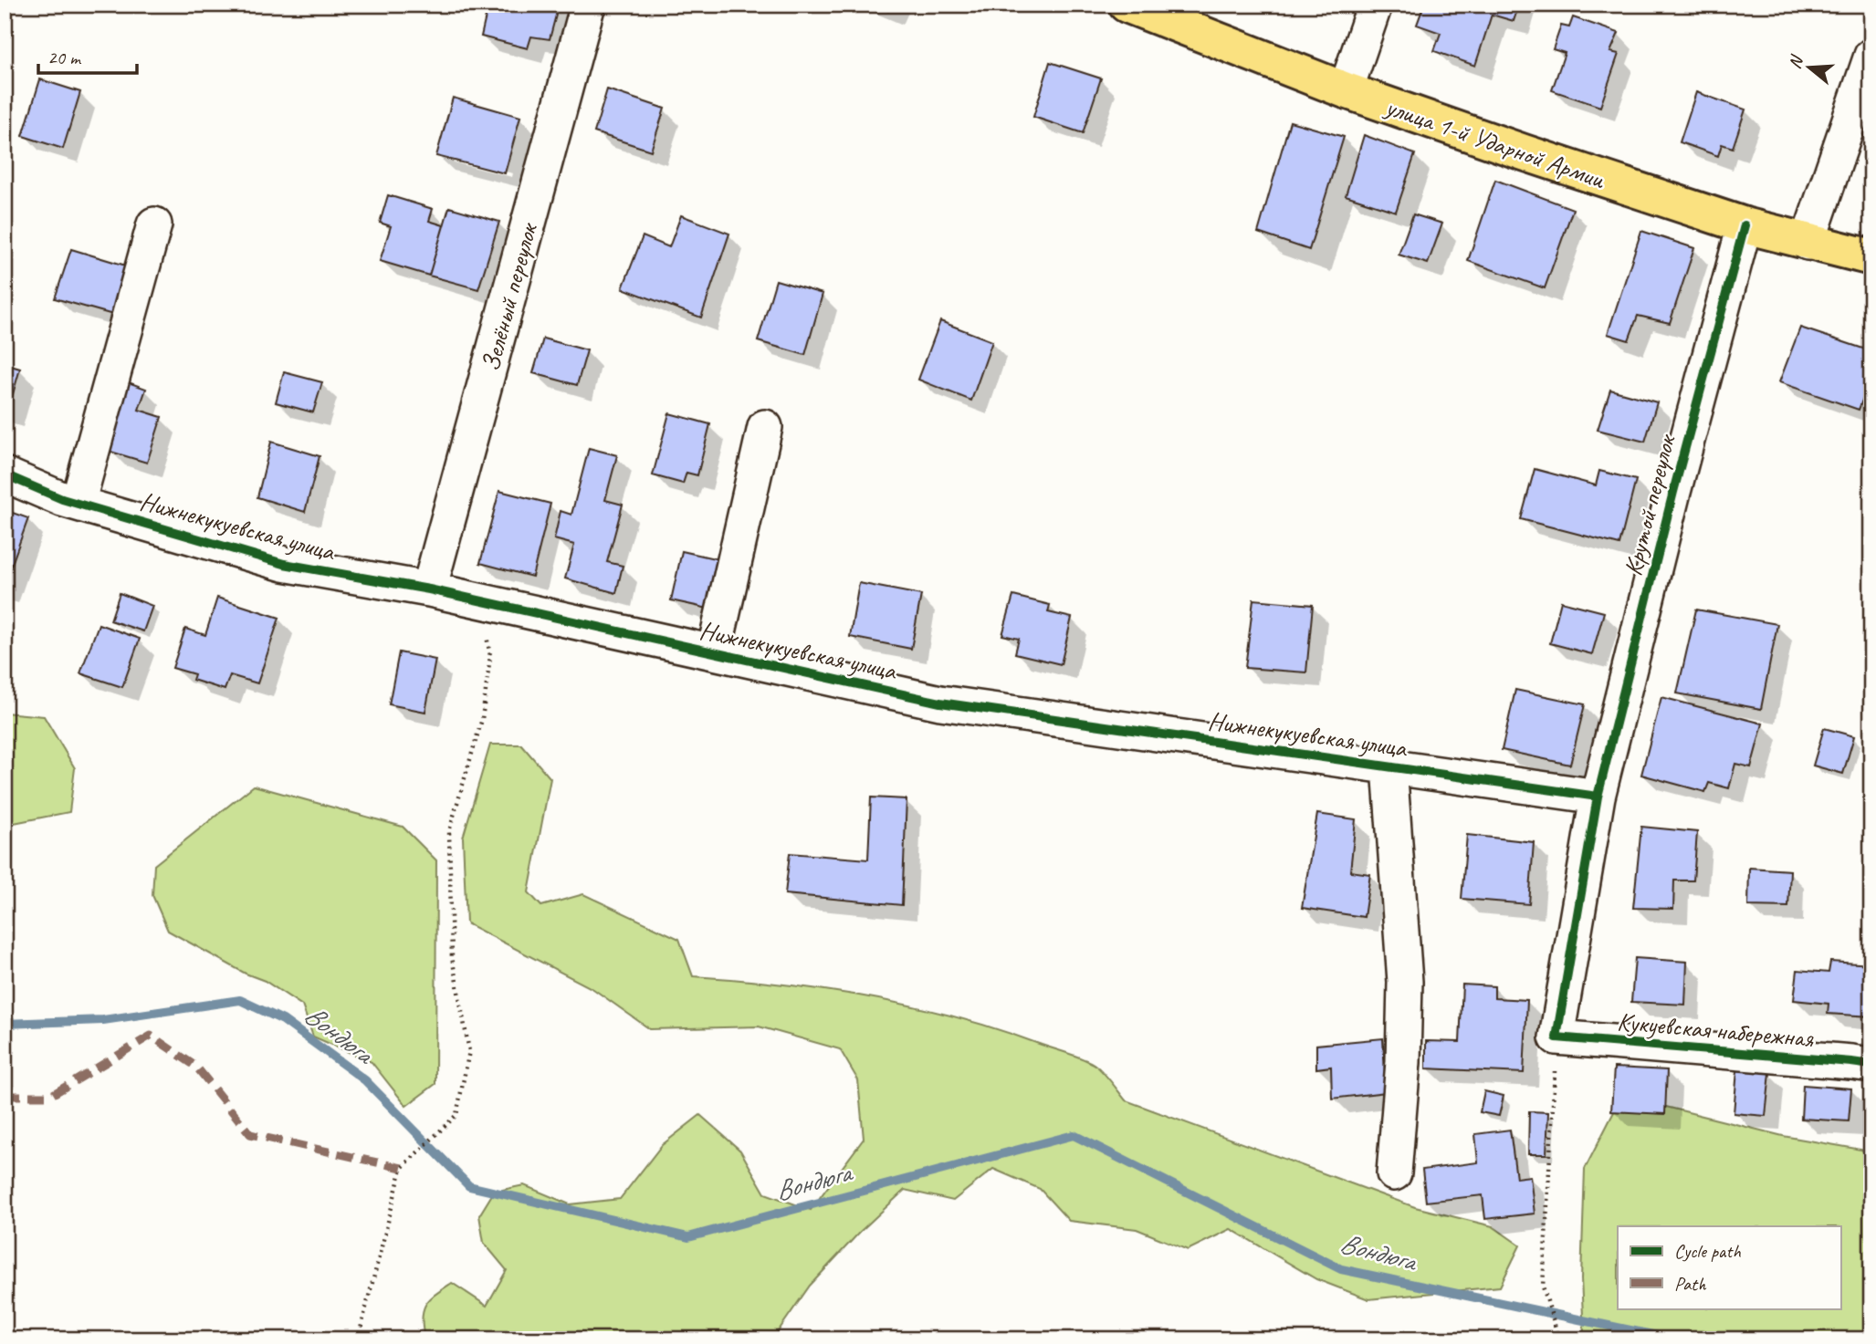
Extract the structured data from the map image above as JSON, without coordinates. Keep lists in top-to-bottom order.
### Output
{
  "streets": {
    "main road": ["улица 1-й Ударной Армии"],
    "street": [
      "Зелёный переулок",
      "Крутой переулок",
      "Нижнекукуевская улица",
      "Кукуевская набережная"
    ]
  },
  "crossings": [
    ["улица 1-й Ударной Армии", "Крутой переулок"],
    ["Зелёный переулок", "Нижнекукуевская улица"],
    ["Крутой переулок", "Нижнекукуевская улица"],
    ["Крутой переулок", "Кукуевская набережная"]
  ],
  "water": ["Вондюга"],
  "legend": ["Cycle path", "Path"],
  "scale_bar": "20 m",
  "north": "left"
}
